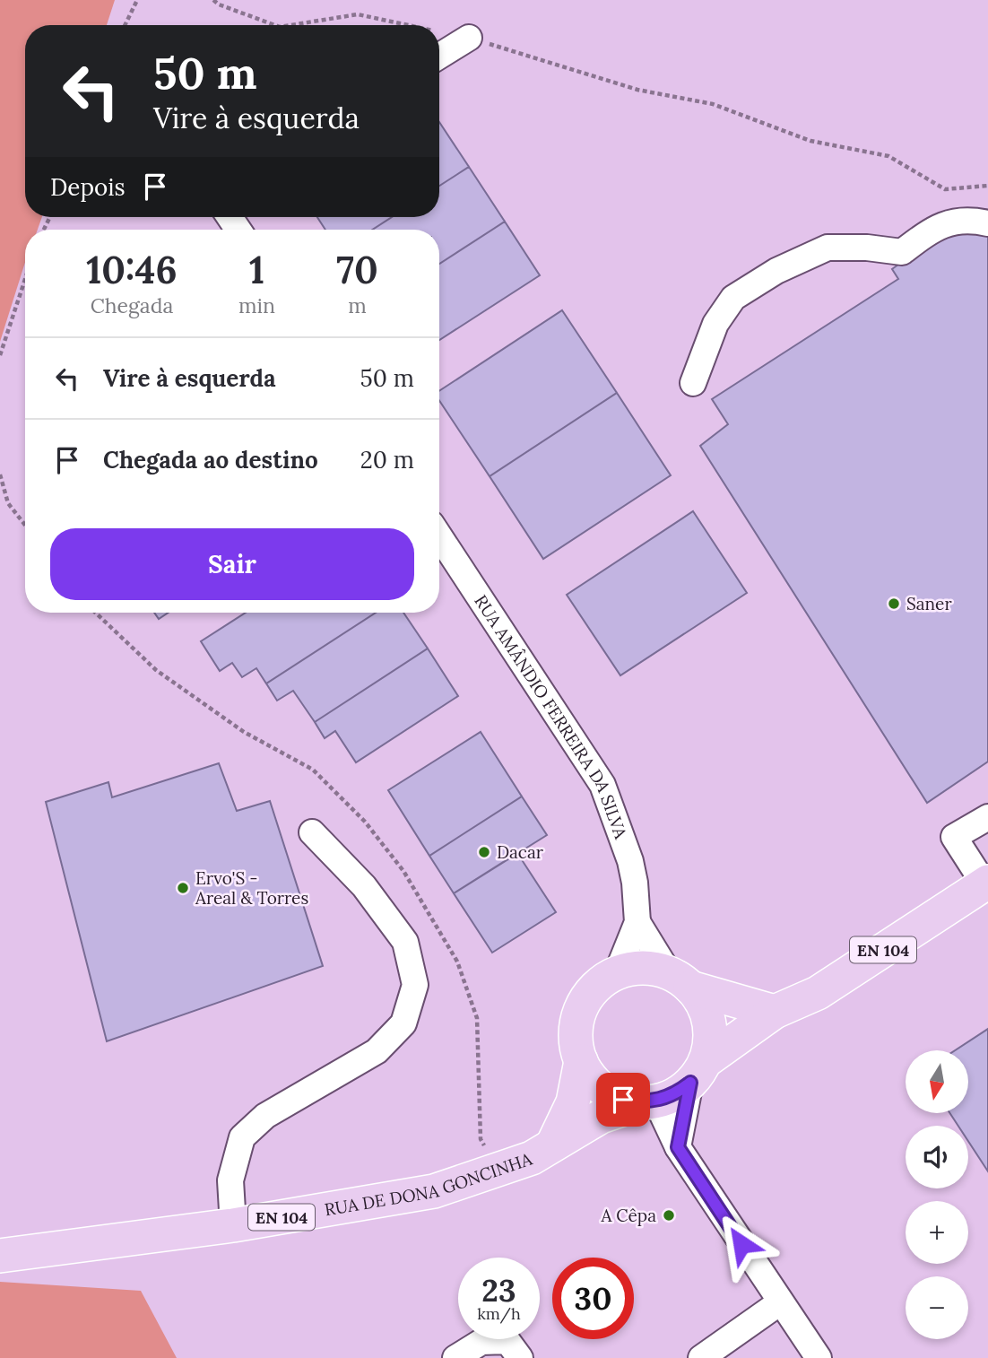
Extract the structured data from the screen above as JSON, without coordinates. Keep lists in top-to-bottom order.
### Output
{
  "streets": {
    "main road": ["EN 104", "RUA DE DONA GONCINHA"],
    "street": ["RUA AMÂNDIO FERREIRA DA SILVA"]
  },
  "crossings": [
    ["RUA AMÂNDIO FERREIRA DA SILVA", "EN 104"],
    ["RUA AMÂNDIO FERREIRA DA SILVA", "RUA DE DONA GONCINHA"],
    ["EN 104", "RUA DE DONA GONCINHA"]
  ],
  "places": [
    "Saner",
    "Dacar",
    "Ervo'S - Areal & Torres",
    "A Cêpa"
  ],
  "north": "bottom",
  "page": {
    "turn": ["50 m", "Vire à esquerda"],
    "then": "Depois",
    "eta": [
      "10:46",
      "Chegada",
      "1",
      "min",
      "70",
      "m"
    ],
    "list": [
      {
        "name": "Vire à esquerda",
        "value": "50 m"
      },
      {
        "name": "Chegada ao destino",
        "value": "20 m"
      }
    ],
    "buttons": "Sair",
    "map_buttons": ["+", "−"],
    "speed": "23 km/h",
    "limit": "30"
  }
}
